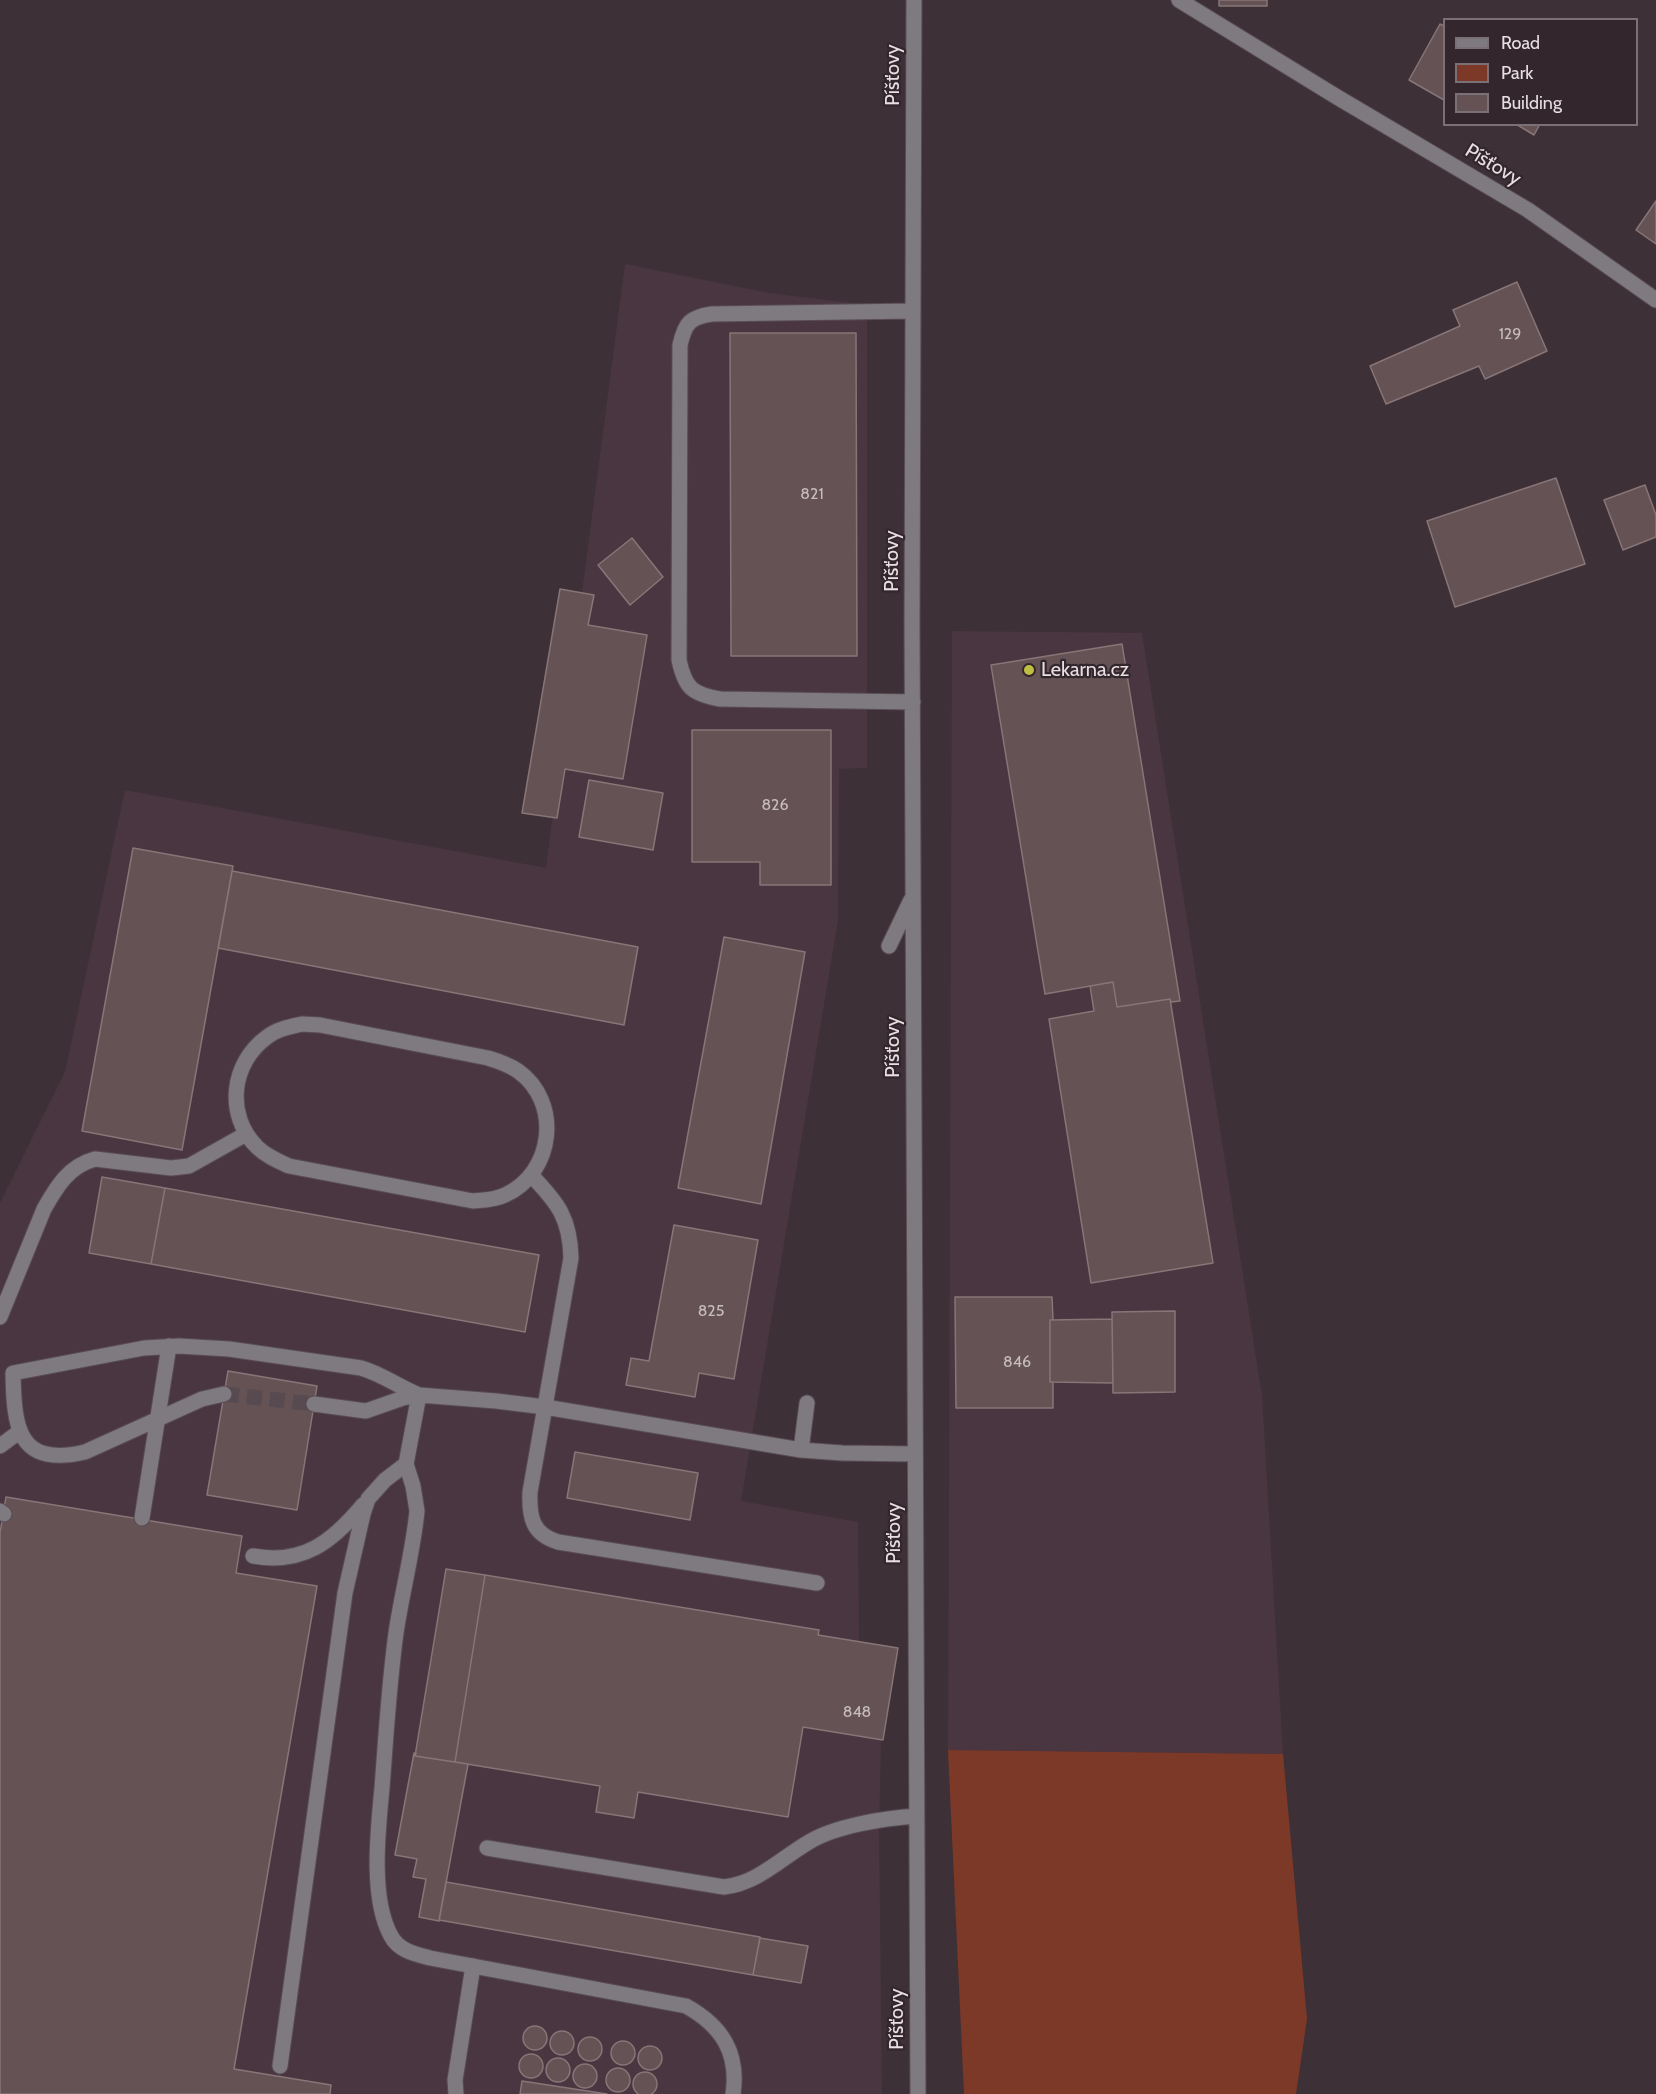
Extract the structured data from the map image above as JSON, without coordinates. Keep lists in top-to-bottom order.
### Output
{
  "streets": {
    "street": ["Píšťovy"]
  },
  "places": ["Lekarna.cz"],
  "house_numbers": [
    "129",
    "821",
    "826",
    "825",
    "846",
    "848"
  ],
  "legend": ["Road", "Park", "Building"]
}
